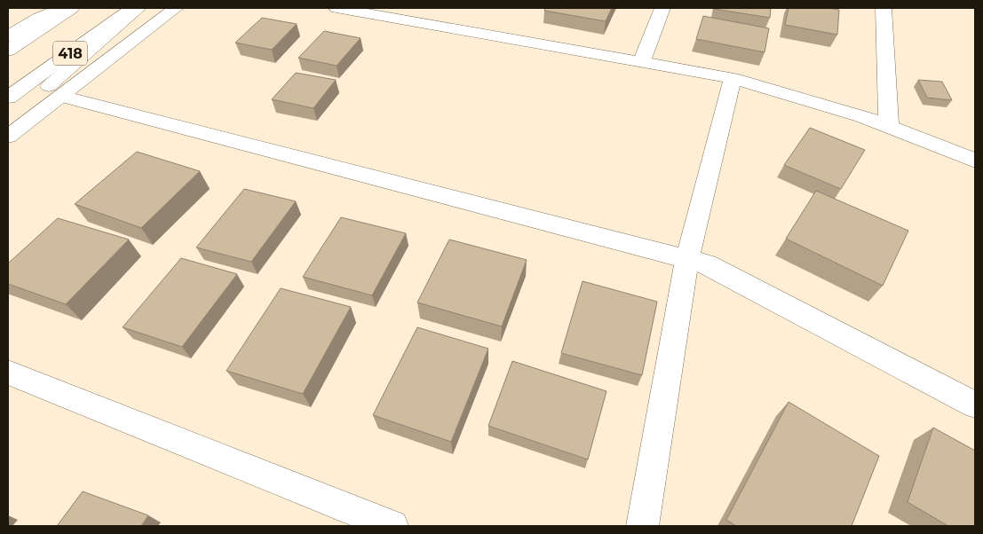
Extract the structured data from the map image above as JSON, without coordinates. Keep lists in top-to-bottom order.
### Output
{
  "streets": {
    "main road": ["418"]
  }
}
